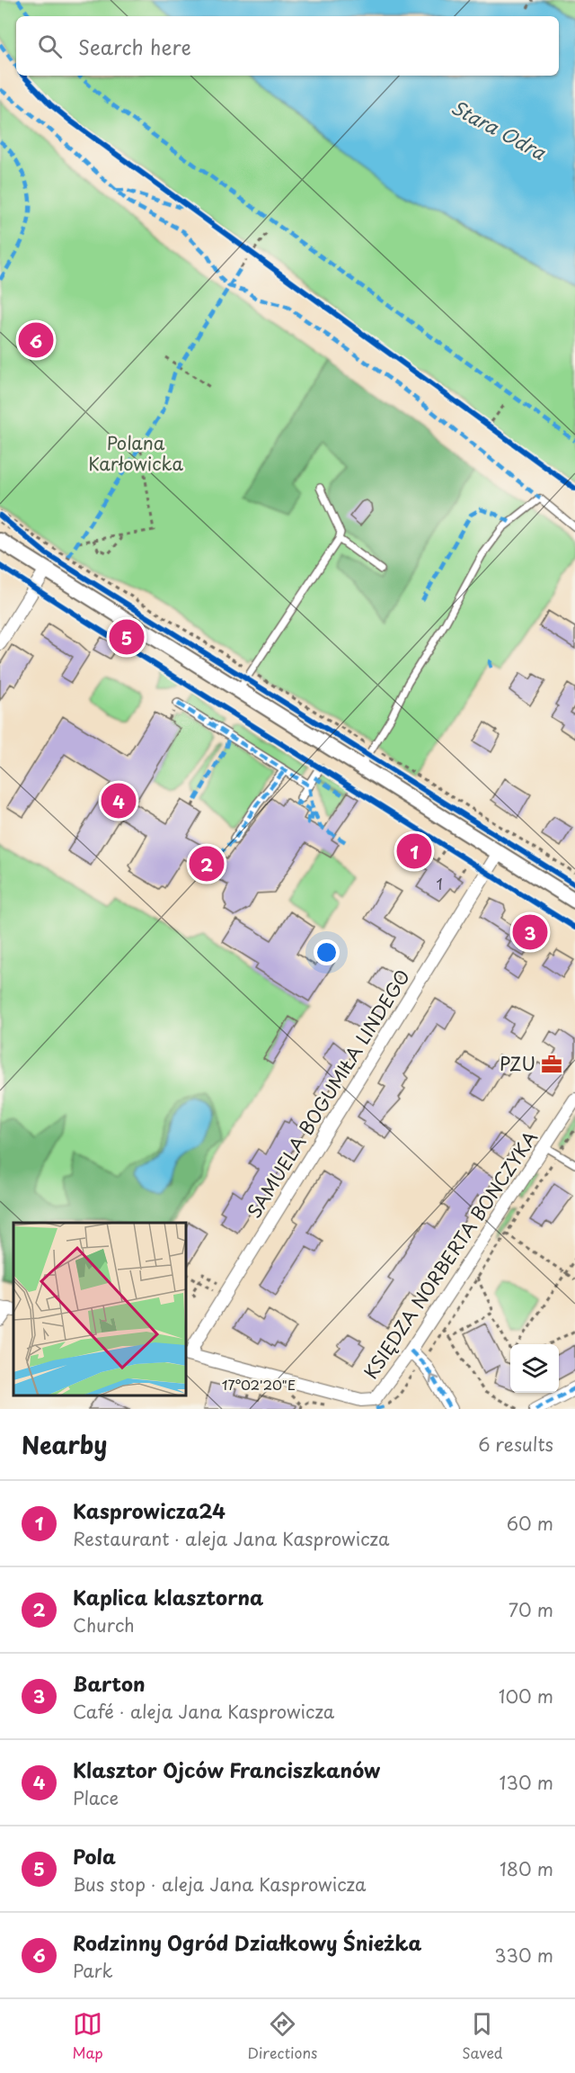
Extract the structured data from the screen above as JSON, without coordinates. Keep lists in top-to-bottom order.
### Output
{
  "streets": {
    "street": ["SAMUELA BOGUMIŁA LINDEGO", "KSIĘDZA NORBERTA BONCZYKA"]
  },
  "crossings": [
    ["SAMUELA BOGUMIŁA LINDEGO", "KSIĘDZA NORBERTA BONCZYKA"]
  ],
  "water": ["Stara Odra"],
  "parks": ["Polana Karłowicka"],
  "places": {
    "office": ["PZU"]
  },
  "house_numbers": ["1"],
  "page": {
    "search": "Search here",
    "pins": [
      "6",
      "5",
      "4",
      "1",
      "2",
      "3"
    ],
    "heading": ["Nearby", "6 results"],
    "list": [
      {
        "mark": "1",
        "name": "Kasprowicza24",
        "note": "Restaurant · aleja Jana Kasprowicza",
        "value": "60 m"
      },
      {
        "mark": "2",
        "name": "Kaplica klasztorna",
        "note": "Church",
        "value": "70 m"
      },
      {
        "mark": "3",
        "name": "Barton",
        "note": "Café · aleja Jana Kasprowicza",
        "value": "100 m"
      },
      {
        "mark": "4",
        "name": "Klasztor Ojców Franciszkanów",
        "note": "Place",
        "value": "130 m"
      },
      {
        "mark": "5",
        "name": "Pola",
        "note": "Bus stop · aleja Jana Kasprowicza",
        "value": "180 m"
      },
      {
        "mark": "6",
        "name": "Rodzinny Ogród Działkowy Śnieżka",
        "note": "Park",
        "value": "330 m"
      }
    ],
    "nav": ["Map", "Directions", "Saved"]
  },
  "coordinates": ["17°02'20\"E"]
}
